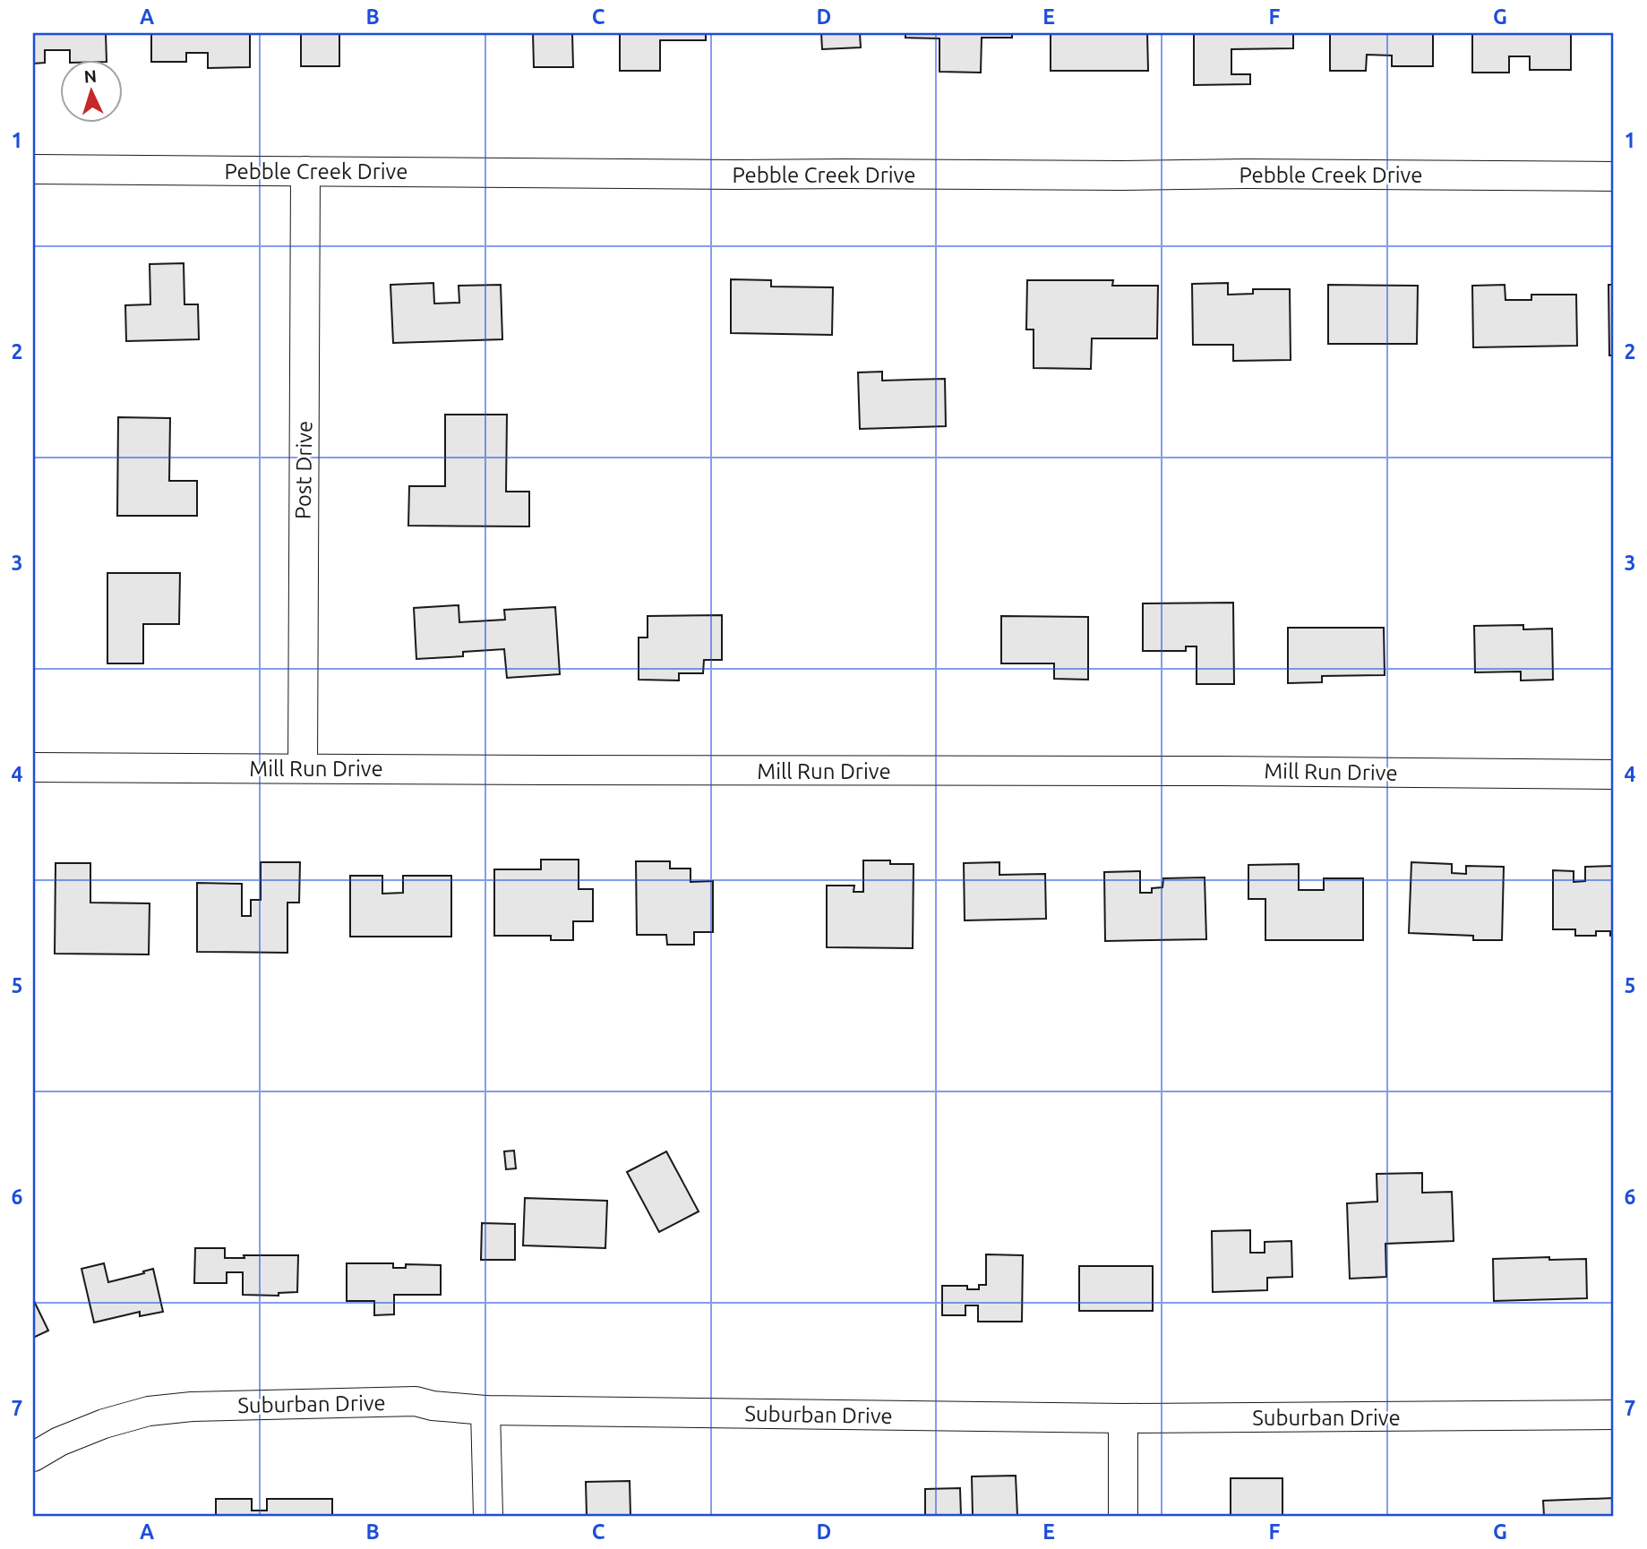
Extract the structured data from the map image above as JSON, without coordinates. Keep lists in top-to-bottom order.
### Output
{
  "streets": {
    "street": [
      "Pebble Creek Drive",
      "Post Drive",
      "Mill Run Drive",
      "Suburban Drive"
    ]
  },
  "crossings": [
    ["Pebble Creek Drive", "Post Drive"],
    ["Post Drive", "Mill Run Drive"]
  ],
  "north": "top",
  "grid": {
    "columns": [
      "A",
      "B",
      "C",
      "D",
      "E",
      "F",
      "G"
    ],
    "rows": [
      "1",
      "2",
      "3",
      "4",
      "5",
      "6",
      "7"
    ]
  }
}
